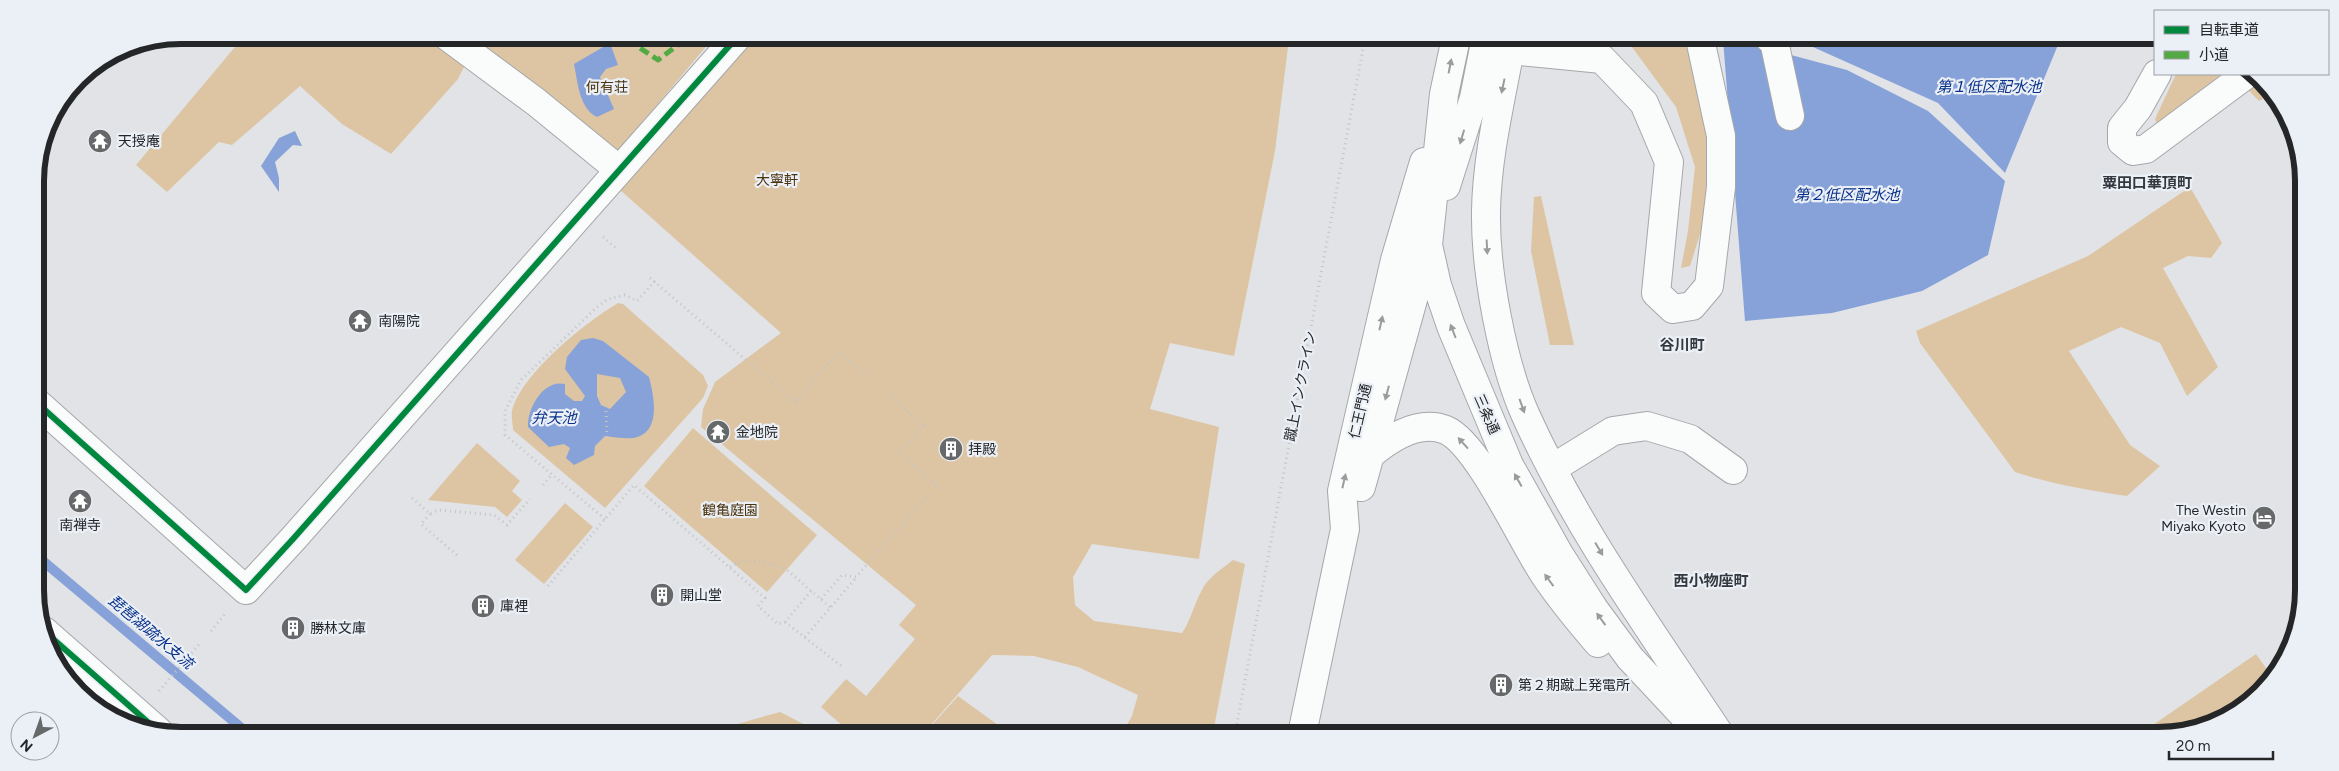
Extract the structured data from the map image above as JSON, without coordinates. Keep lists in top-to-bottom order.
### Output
{
  "streets": {
    "main road": ["仁王門通", "三条通"],
    "path": ["蹴上インクライン"]
  },
  "crossings": [
    ["仁王門通", "三条通"]
  ],
  "districts": ["粟田口華頂町", "谷川町", "西小物座町"],
  "water": [
    "第１低区配水池",
    "第２低区配水池",
    "弁天池",
    "琵琶湖疏水支流"
  ],
  "parks": ["何有荘", "大寧軒", "鶴亀庭園"],
  "places": {
    "temple": [
      "天授庵",
      "南陽院",
      "金地院",
      "南禅寺"
    ],
    "building": [
      "拝殿",
      "開山堂",
      "庫裡",
      "勝林文庫",
      "第２期蹴上発電所"
    ],
    "hotel": ["The Westin Miyako Kyoto"]
  },
  "legend": ["自転車道", "小道"],
  "scale_bar": "20 m",
  "north": "bottom left"
}
